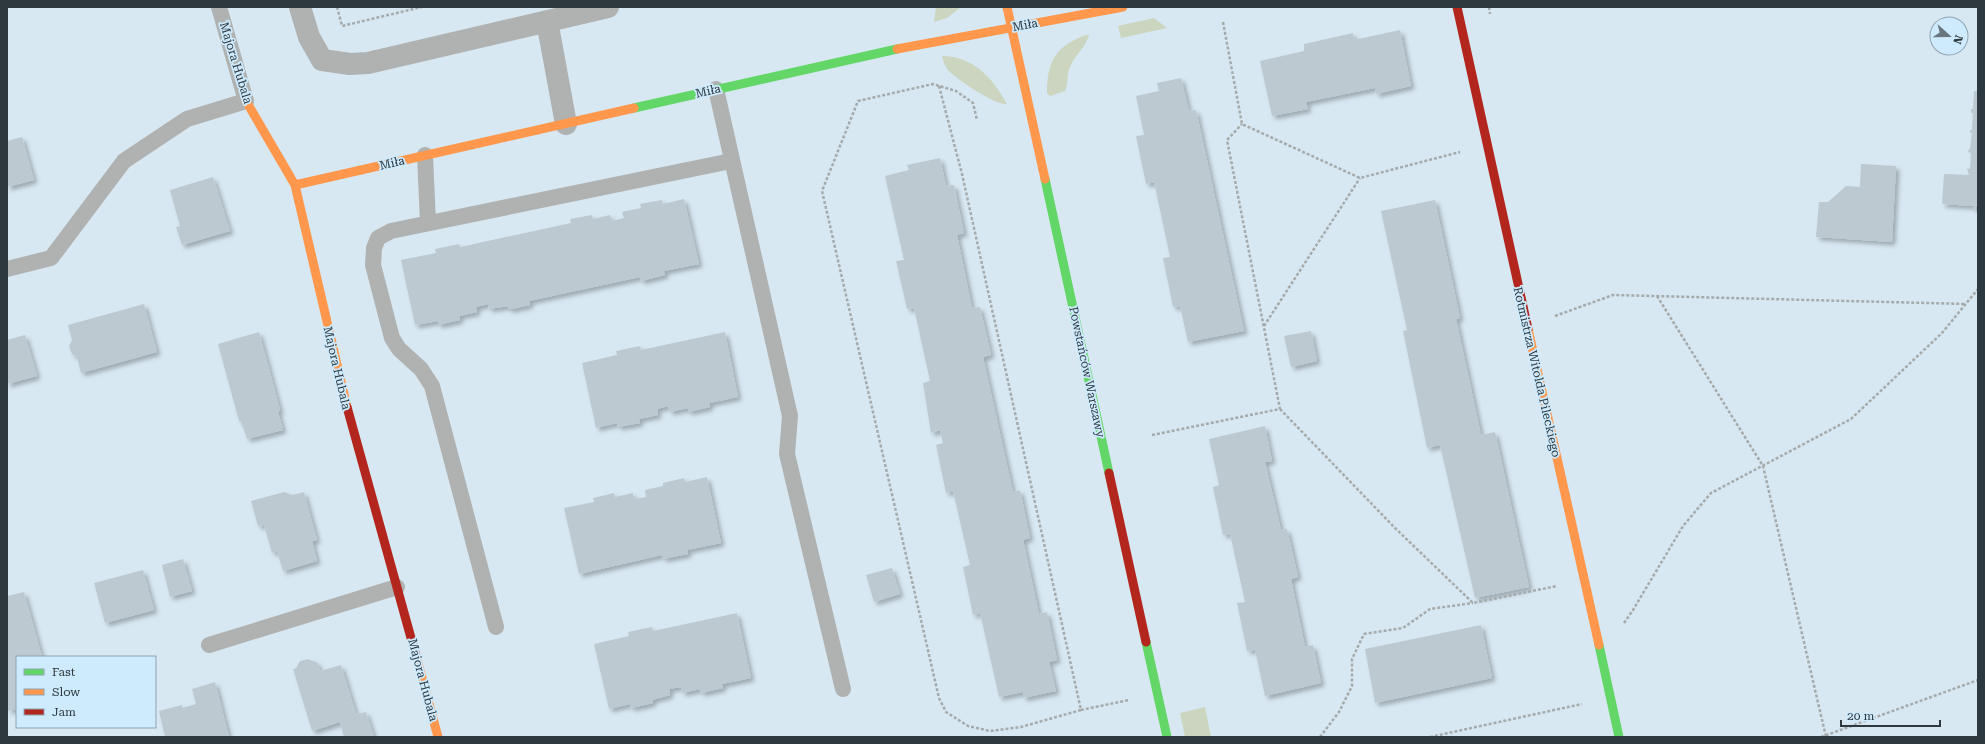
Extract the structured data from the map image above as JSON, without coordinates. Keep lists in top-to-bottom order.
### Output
{
  "streets": {
    "street": [
      "Miła",
      "Majora Hubala",
      "Powstańców Warszawy",
      "Rotmistrza Witolda Pileckiego"
    ]
  },
  "crossings": [
    ["Miła", "Majora Hubala"],
    ["Miła", "Powstańców Warszawy"]
  ],
  "legend": ["Fast", "Slow", "Jam"],
  "scale_bar": "20 m",
  "north": "right"
}
